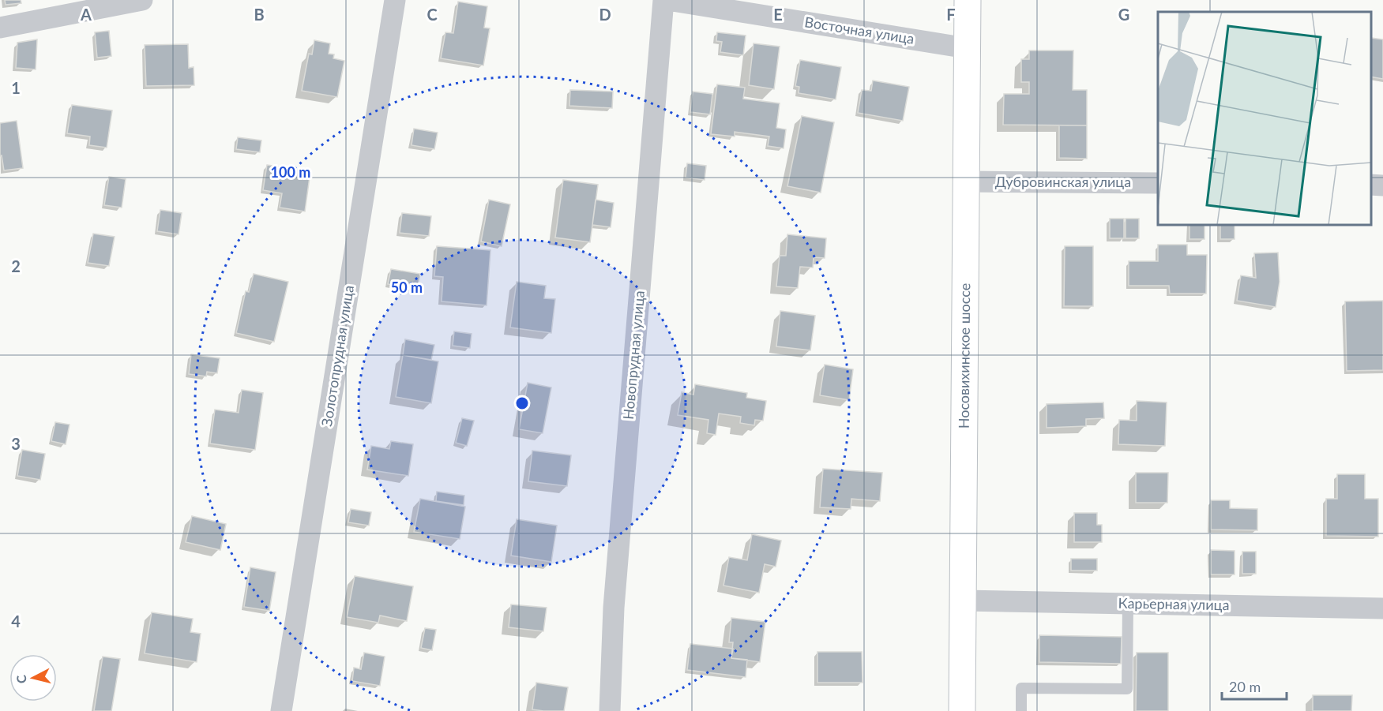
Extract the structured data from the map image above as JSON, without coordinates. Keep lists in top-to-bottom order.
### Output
{
  "streets": {
    "main road": ["Носовихинское шоссе"],
    "street": [
      "Восточная улица",
      "Дубровинская улица",
      "Новопрудная улица",
      "Золотопрудная улица",
      "Карьерная улица"
    ]
  },
  "crossings": [
    ["Восточная улица", "Носовихинское шоссе"],
    ["Дубровинская улица", "Носовихинское шоссе"],
    ["Носовихинское шоссе", "Карьерная улица"]
  ],
  "scale_bar": "20 m",
  "north": "left",
  "grid": {
    "columns": [
      "A",
      "B",
      "C",
      "D",
      "E",
      "F",
      "G"
    ],
    "rows": [
      "1",
      "2",
      "3",
      "4"
    ]
  },
  "rings": ["100 m", "50 m"]
}
